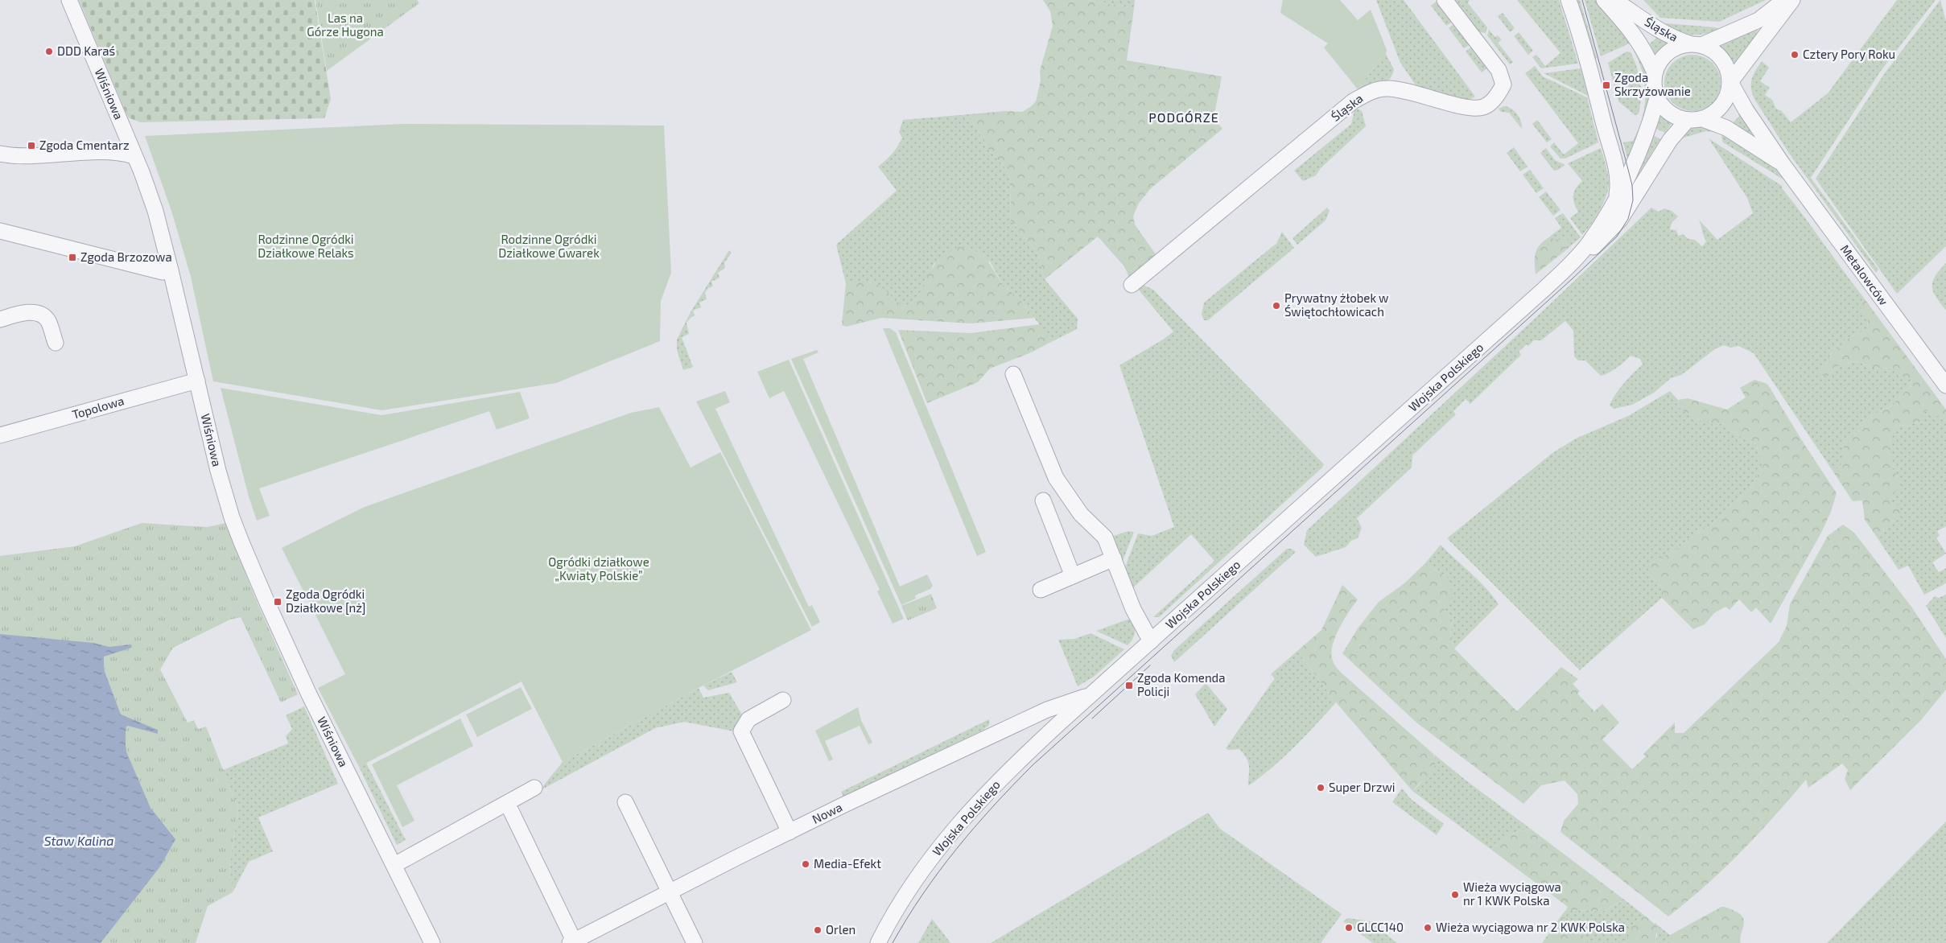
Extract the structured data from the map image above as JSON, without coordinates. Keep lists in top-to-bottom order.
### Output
{
  "streets": {
    "street": [
      "Śląska",
      "Wiśniowa",
      "Metalowców",
      "Wojska Polskiego",
      "Topolowa",
      "Nowa"
    ]
  },
  "crossings": [
    ["Śląska", "Metalowców"],
    ["Wiśniowa", "Topolowa"],
    ["Wojska Polskiego", "Nowa"]
  ],
  "districts": ["PODGÓRZE"],
  "water": ["Staw Kalina"],
  "parks": [
    "Las na Górze Hugona",
    "Rodzinne Ogródki Działkowe Relaks",
    "Rodzinne Ogródki Działkowe Gwarek",
    "Ogródki działkowe „Kwiaty Polskie”"
  ],
  "places": {
    "other": [
      "DDD Karaś",
      "Cztery Pory Roku",
      "Prywatny żłobek w Świętochłowicach",
      "Super Drzwi",
      "Media-Efekt",
      "Wieża wyciągowa nr 1 KWK Polska",
      "GLCC140",
      "Wieża wyciągowa nr 2 KWK Polska",
      "Orlen"
    ],
    "transit": [
      "Zgoda Skrzyżowanie",
      "Zgoda Cmentarz",
      "Zgoda Brzozowa",
      "Zgoda Ogródki Działkowe [nż]",
      "Zgoda Komenda Policji"
    ]
  }
}
